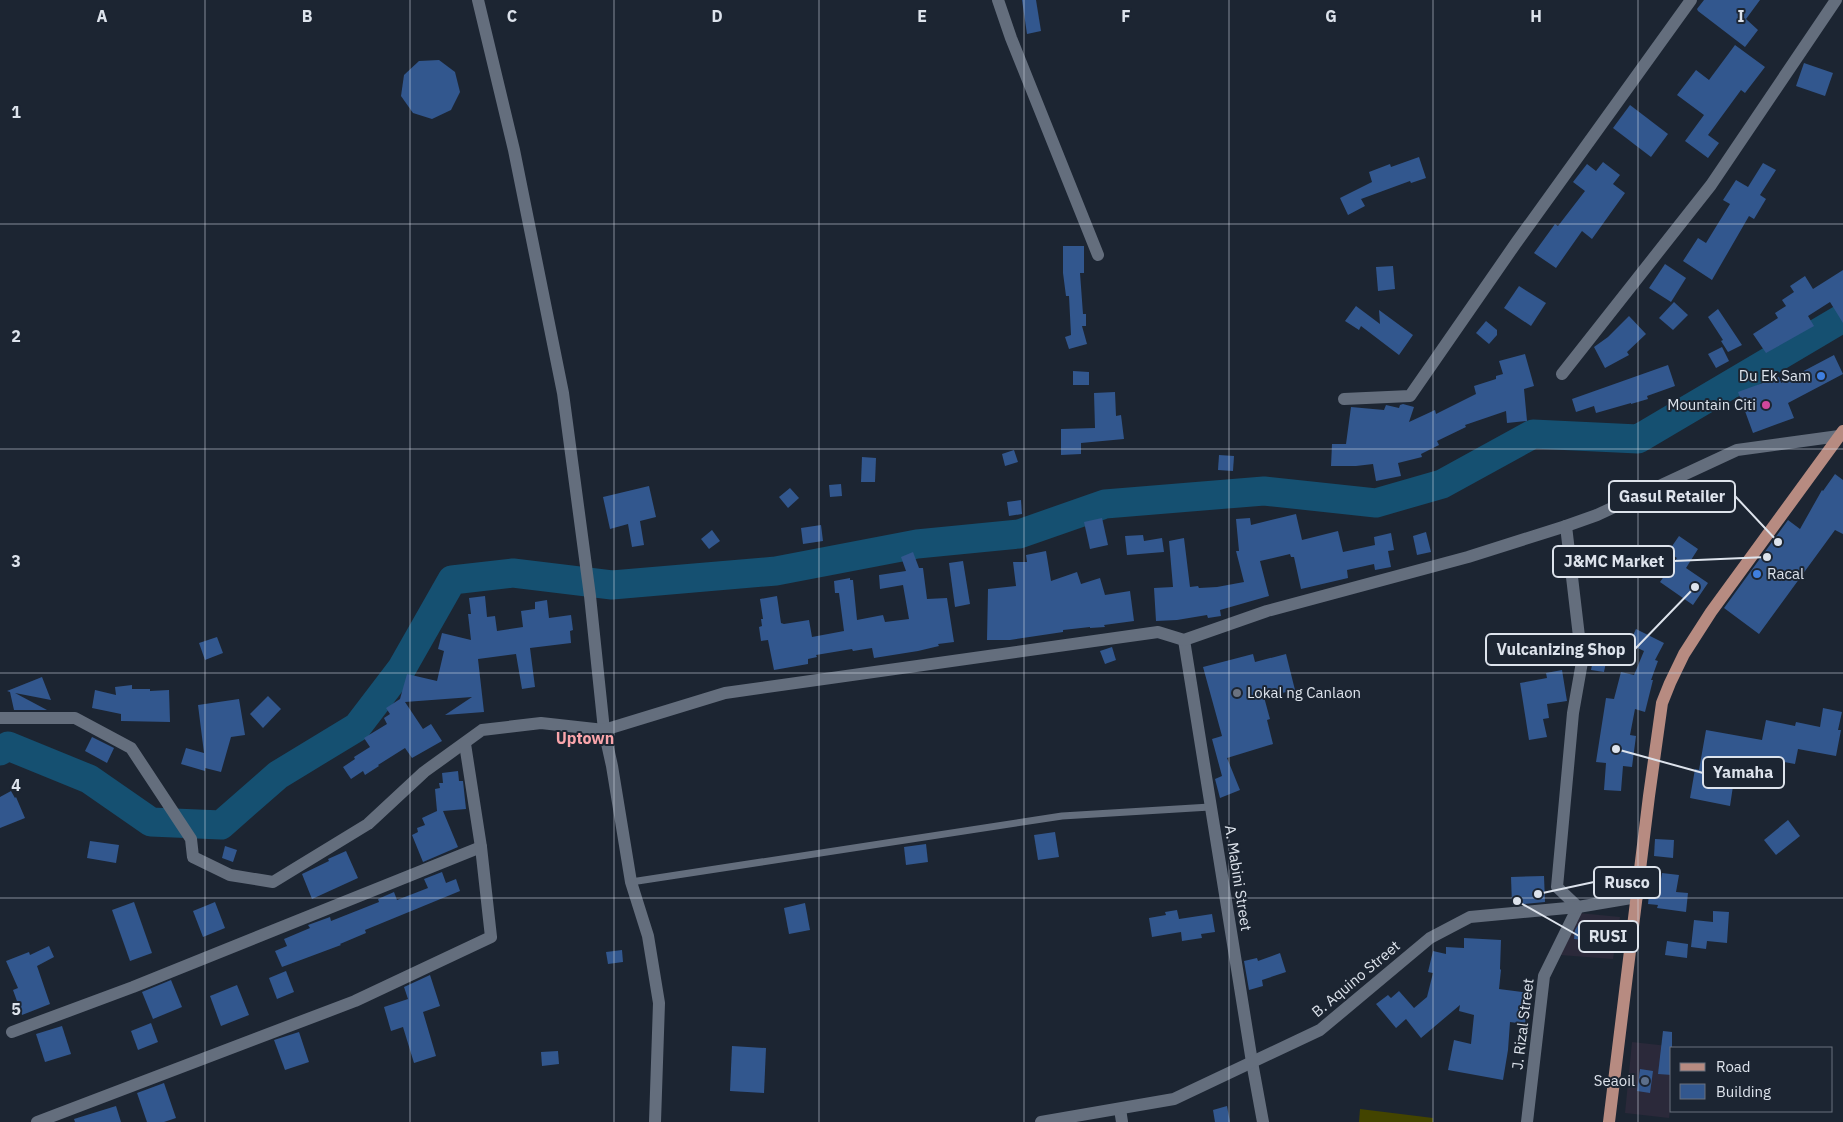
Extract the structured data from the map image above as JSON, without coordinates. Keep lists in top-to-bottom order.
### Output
{
  "streets": {
    "street": ["A. Mabini Street", "B. Aquino Street", "J. Rizal Street"]
  },
  "crossings": [
    ["A. Mabini Street", "B. Aquino Street"],
    ["B. Aquino Street", "J. Rizal Street"]
  ],
  "districts": ["Uptown"],
  "places": [
    "Du Ek Sam",
    "Mountain Citi",
    "Gasul Retailer",
    "J&MC Market",
    "Racal",
    "Vulcanizing Shop",
    "Lokal ng Canlaon",
    "Yamaha",
    "Rusco",
    "RUSI",
    "Seaoil"
  ],
  "legend": ["Road", "Building"],
  "grid": {
    "columns": [
      "A",
      "B",
      "C",
      "D",
      "E",
      "F",
      "G",
      "H",
      "I"
    ],
    "rows": [
      "1",
      "2",
      "3",
      "4",
      "5"
    ]
  }
}
